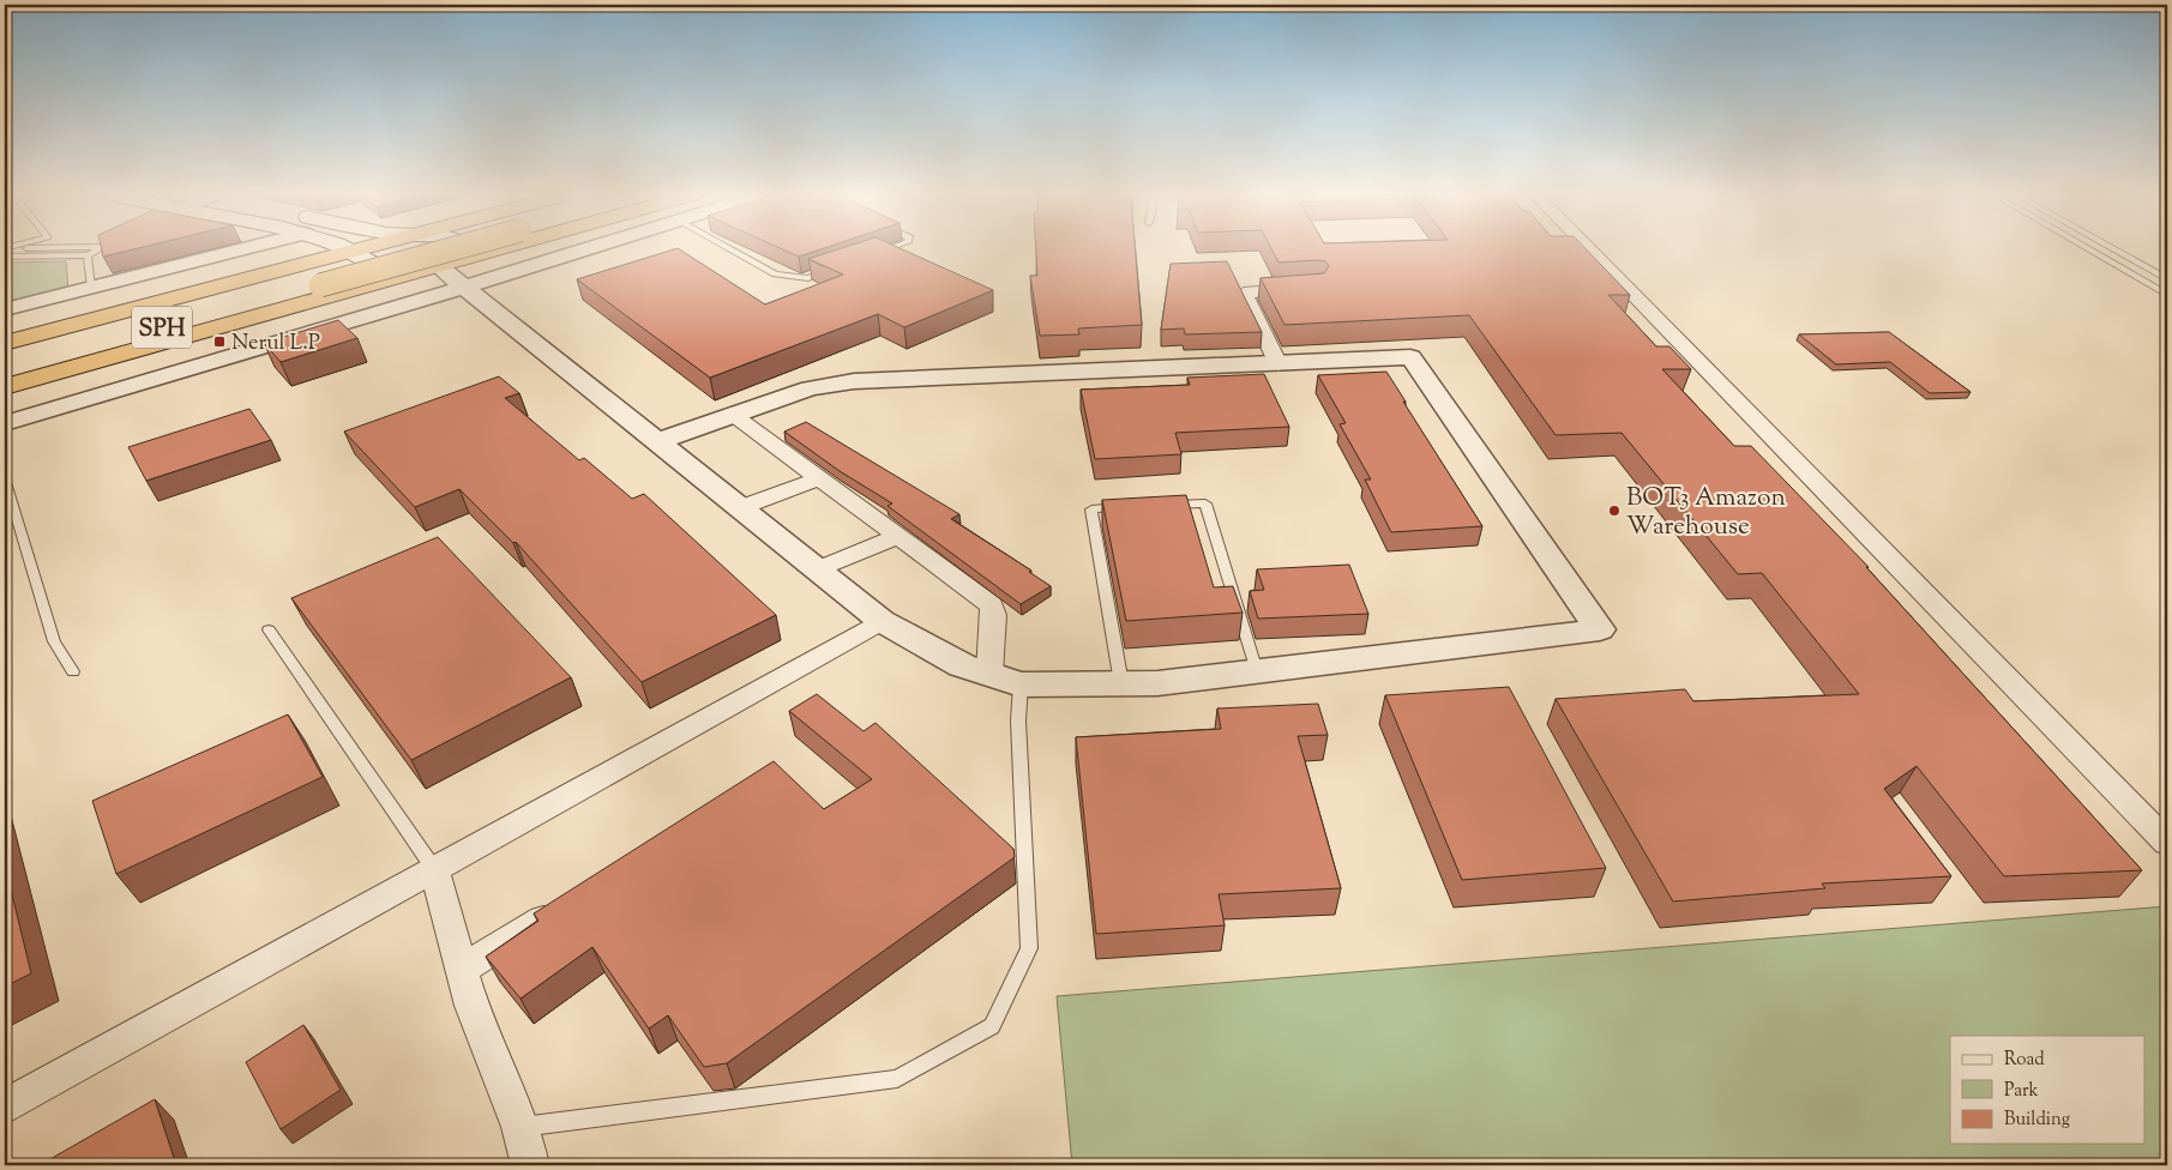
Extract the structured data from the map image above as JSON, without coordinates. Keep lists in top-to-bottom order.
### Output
{
  "streets": {
    "highway": ["SPH"]
  },
  "places": {
    "transit": ["Nerul L.P"],
    "other": ["BOT3 Amazon Warehouse"]
  },
  "legend": ["Road", "Park", "Building"]
}
